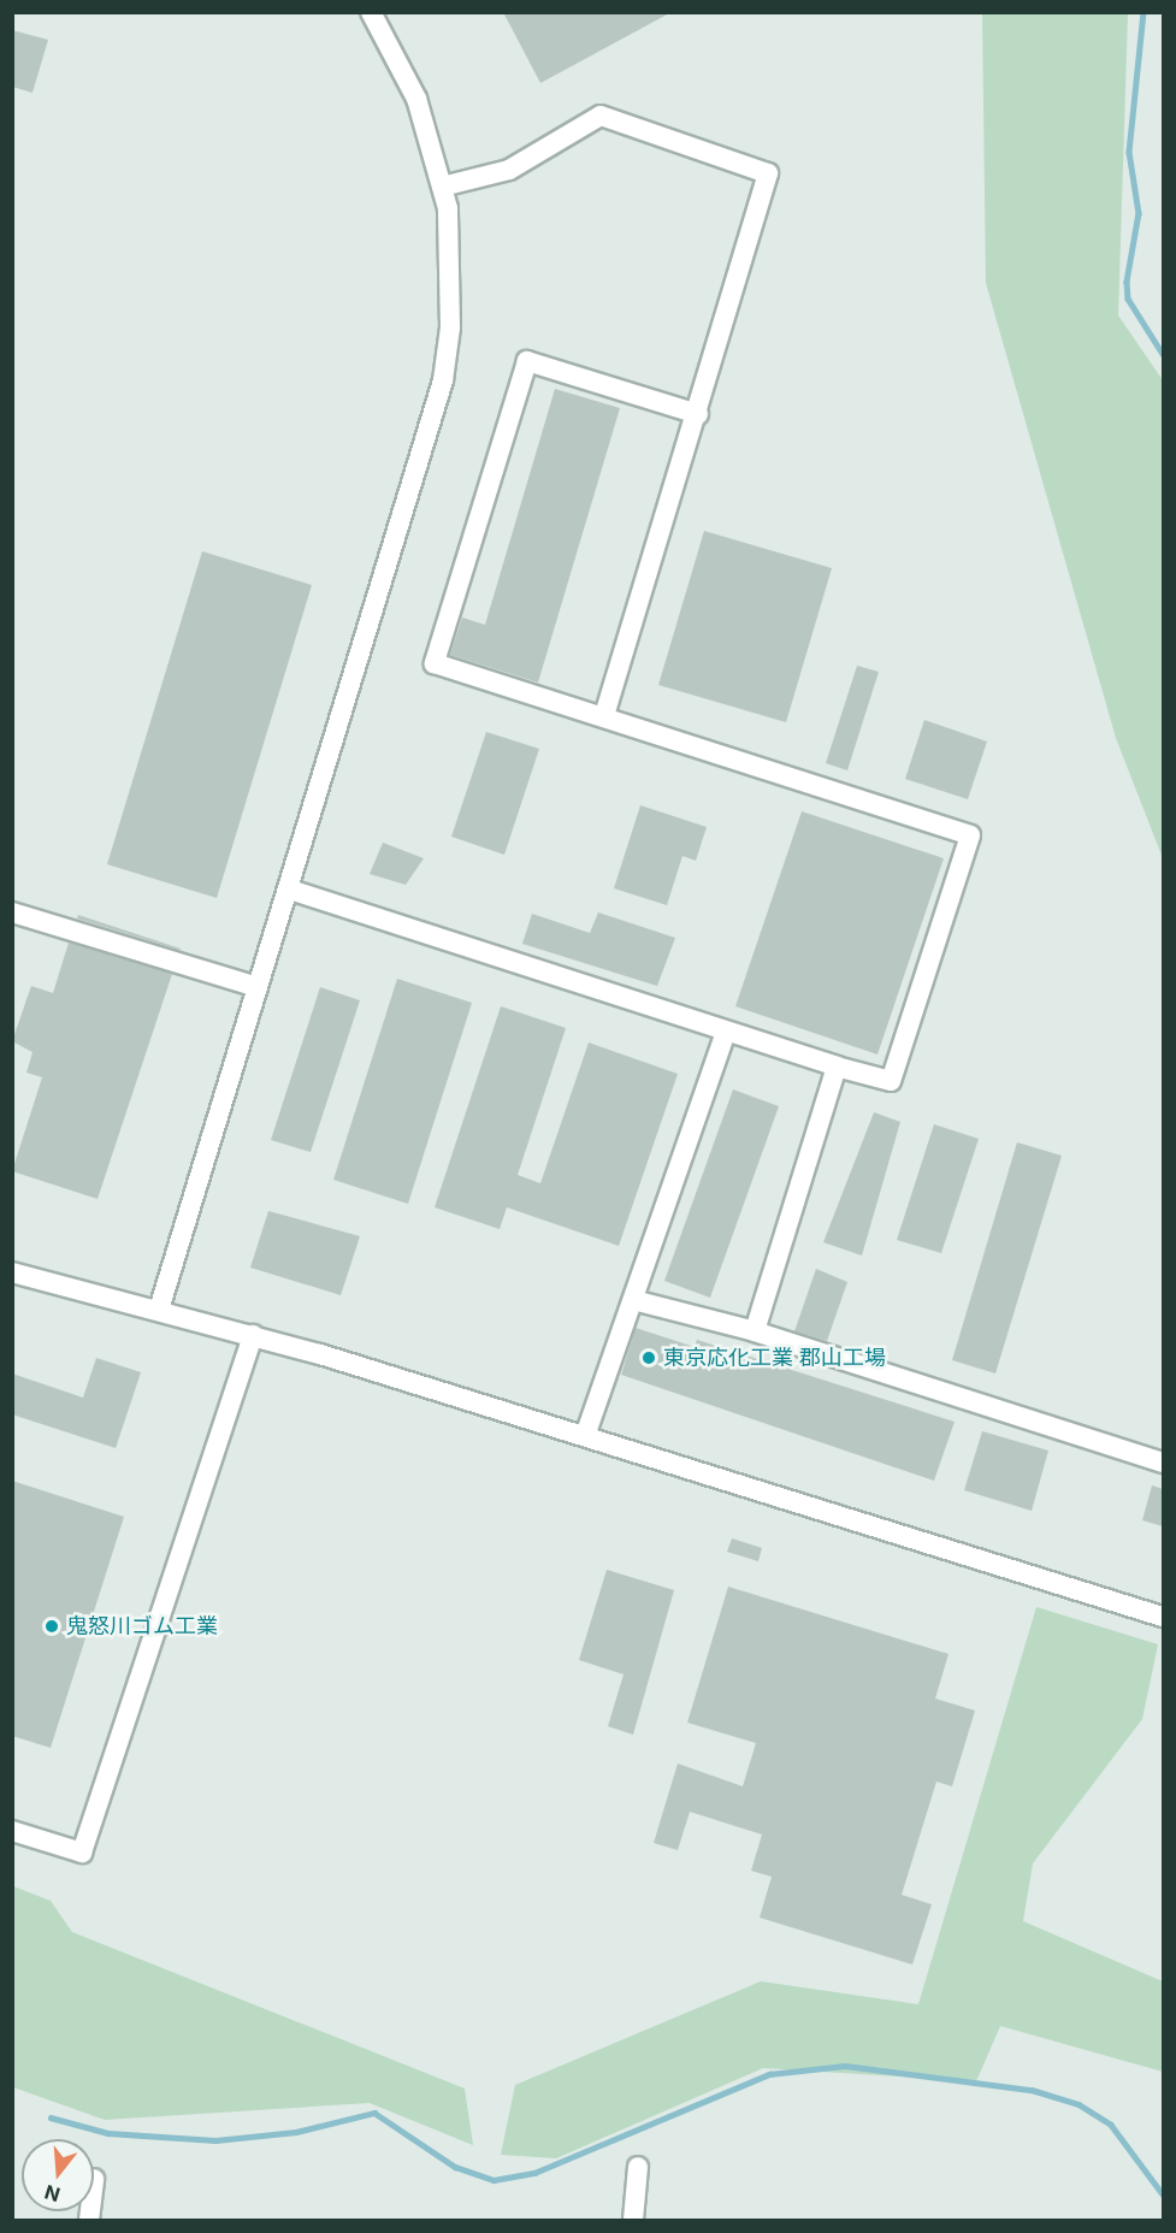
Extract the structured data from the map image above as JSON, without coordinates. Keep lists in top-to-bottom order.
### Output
{
  "places": ["東京応化工業 郡山工場", "鬼怒川ゴム工業"],
  "north": "bottom"
}
